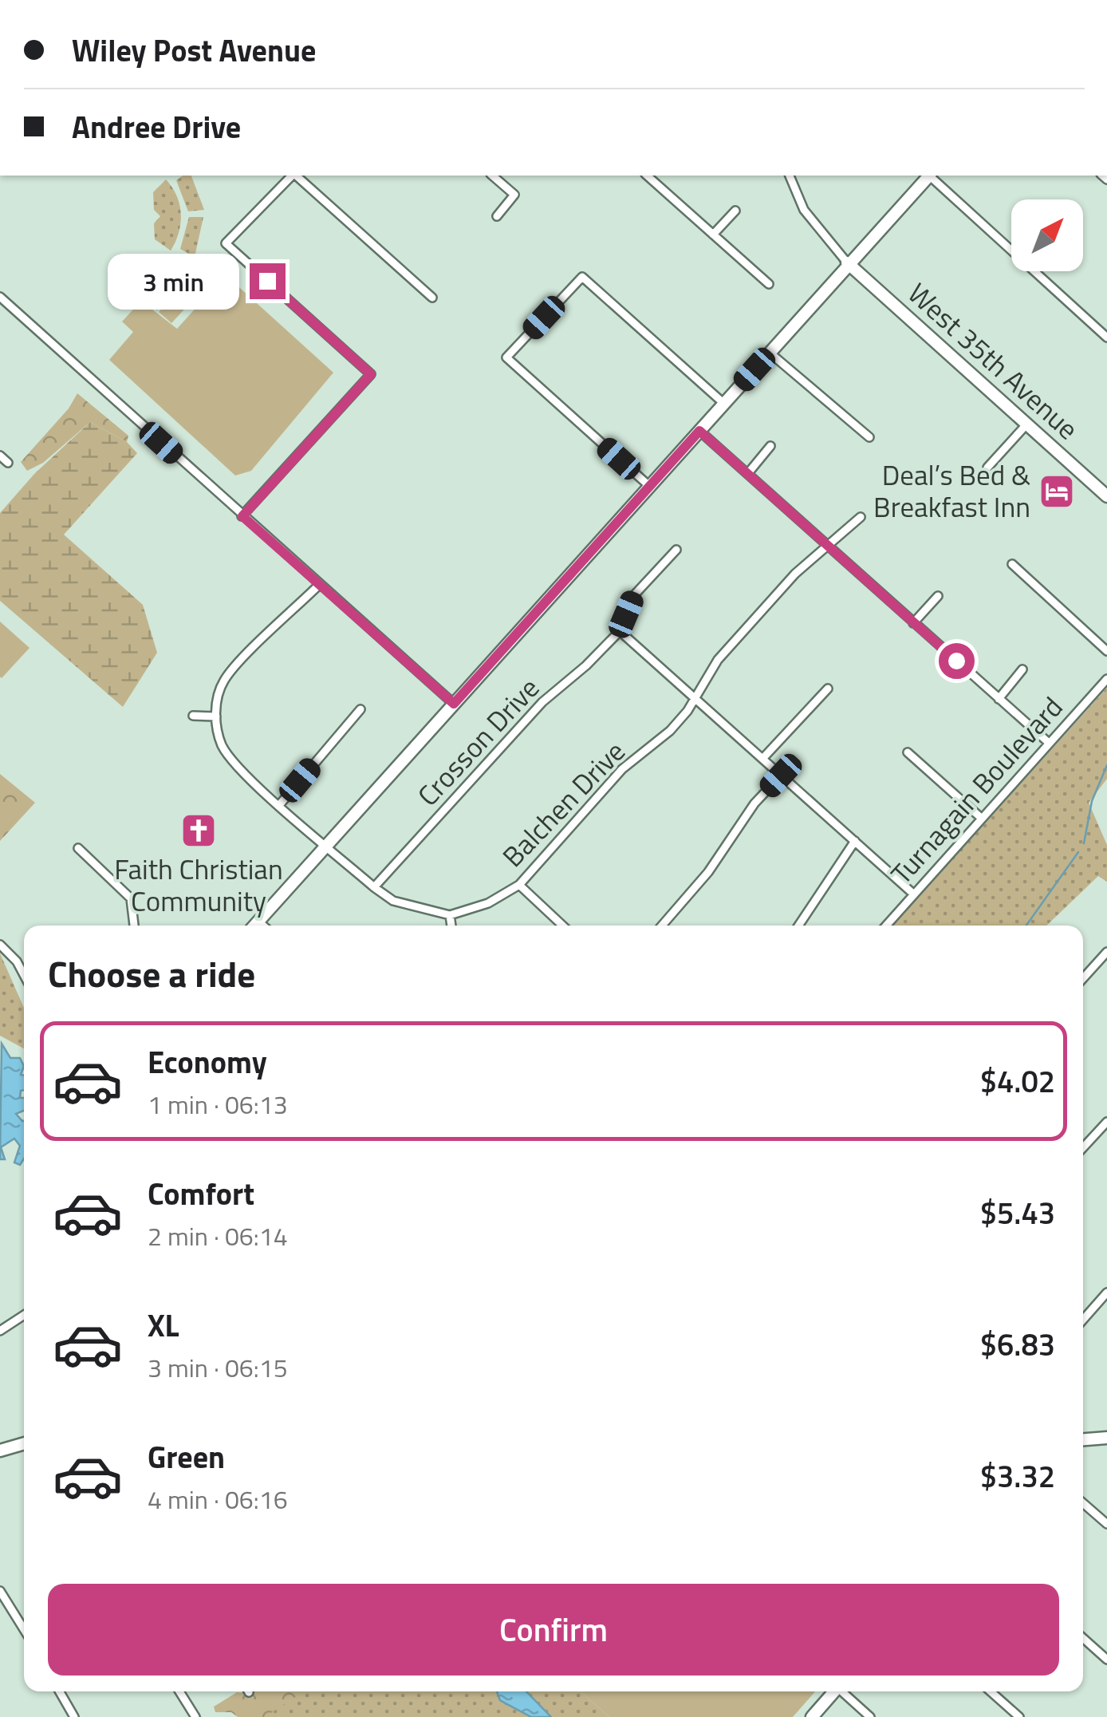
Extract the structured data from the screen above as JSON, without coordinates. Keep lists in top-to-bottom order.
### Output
{
  "streets": {
    "street": [
      "West 35th Avenue",
      "Crosson Drive",
      "Turnagain Boulevard",
      "Balchen Drive"
    ]
  },
  "places": {
    "hotel": ["Deal’s Bed & Breakfast Inn"],
    "church": ["Faith Christian Community"]
  },
  "north": "top right",
  "page": {
    "banner": ["Wiley Post Avenue", "Andree Drive"],
    "bubble": "3 min",
    "heading": "Choose a ride",
    "list": [
      {
        "name": "Economy",
        "note": "1 min · 06:13",
        "value": "$4.02"
      },
      {
        "name": "Comfort",
        "note": "2 min · 06:14",
        "value": "$5.43"
      },
      {
        "name": "XL",
        "note": "3 min · 06:15",
        "value": "$6.83"
      },
      {
        "name": "Green",
        "note": "4 min · 06:16",
        "value": "$3.32"
      }
    ],
    "buttons": "Confirm"
  }
}
